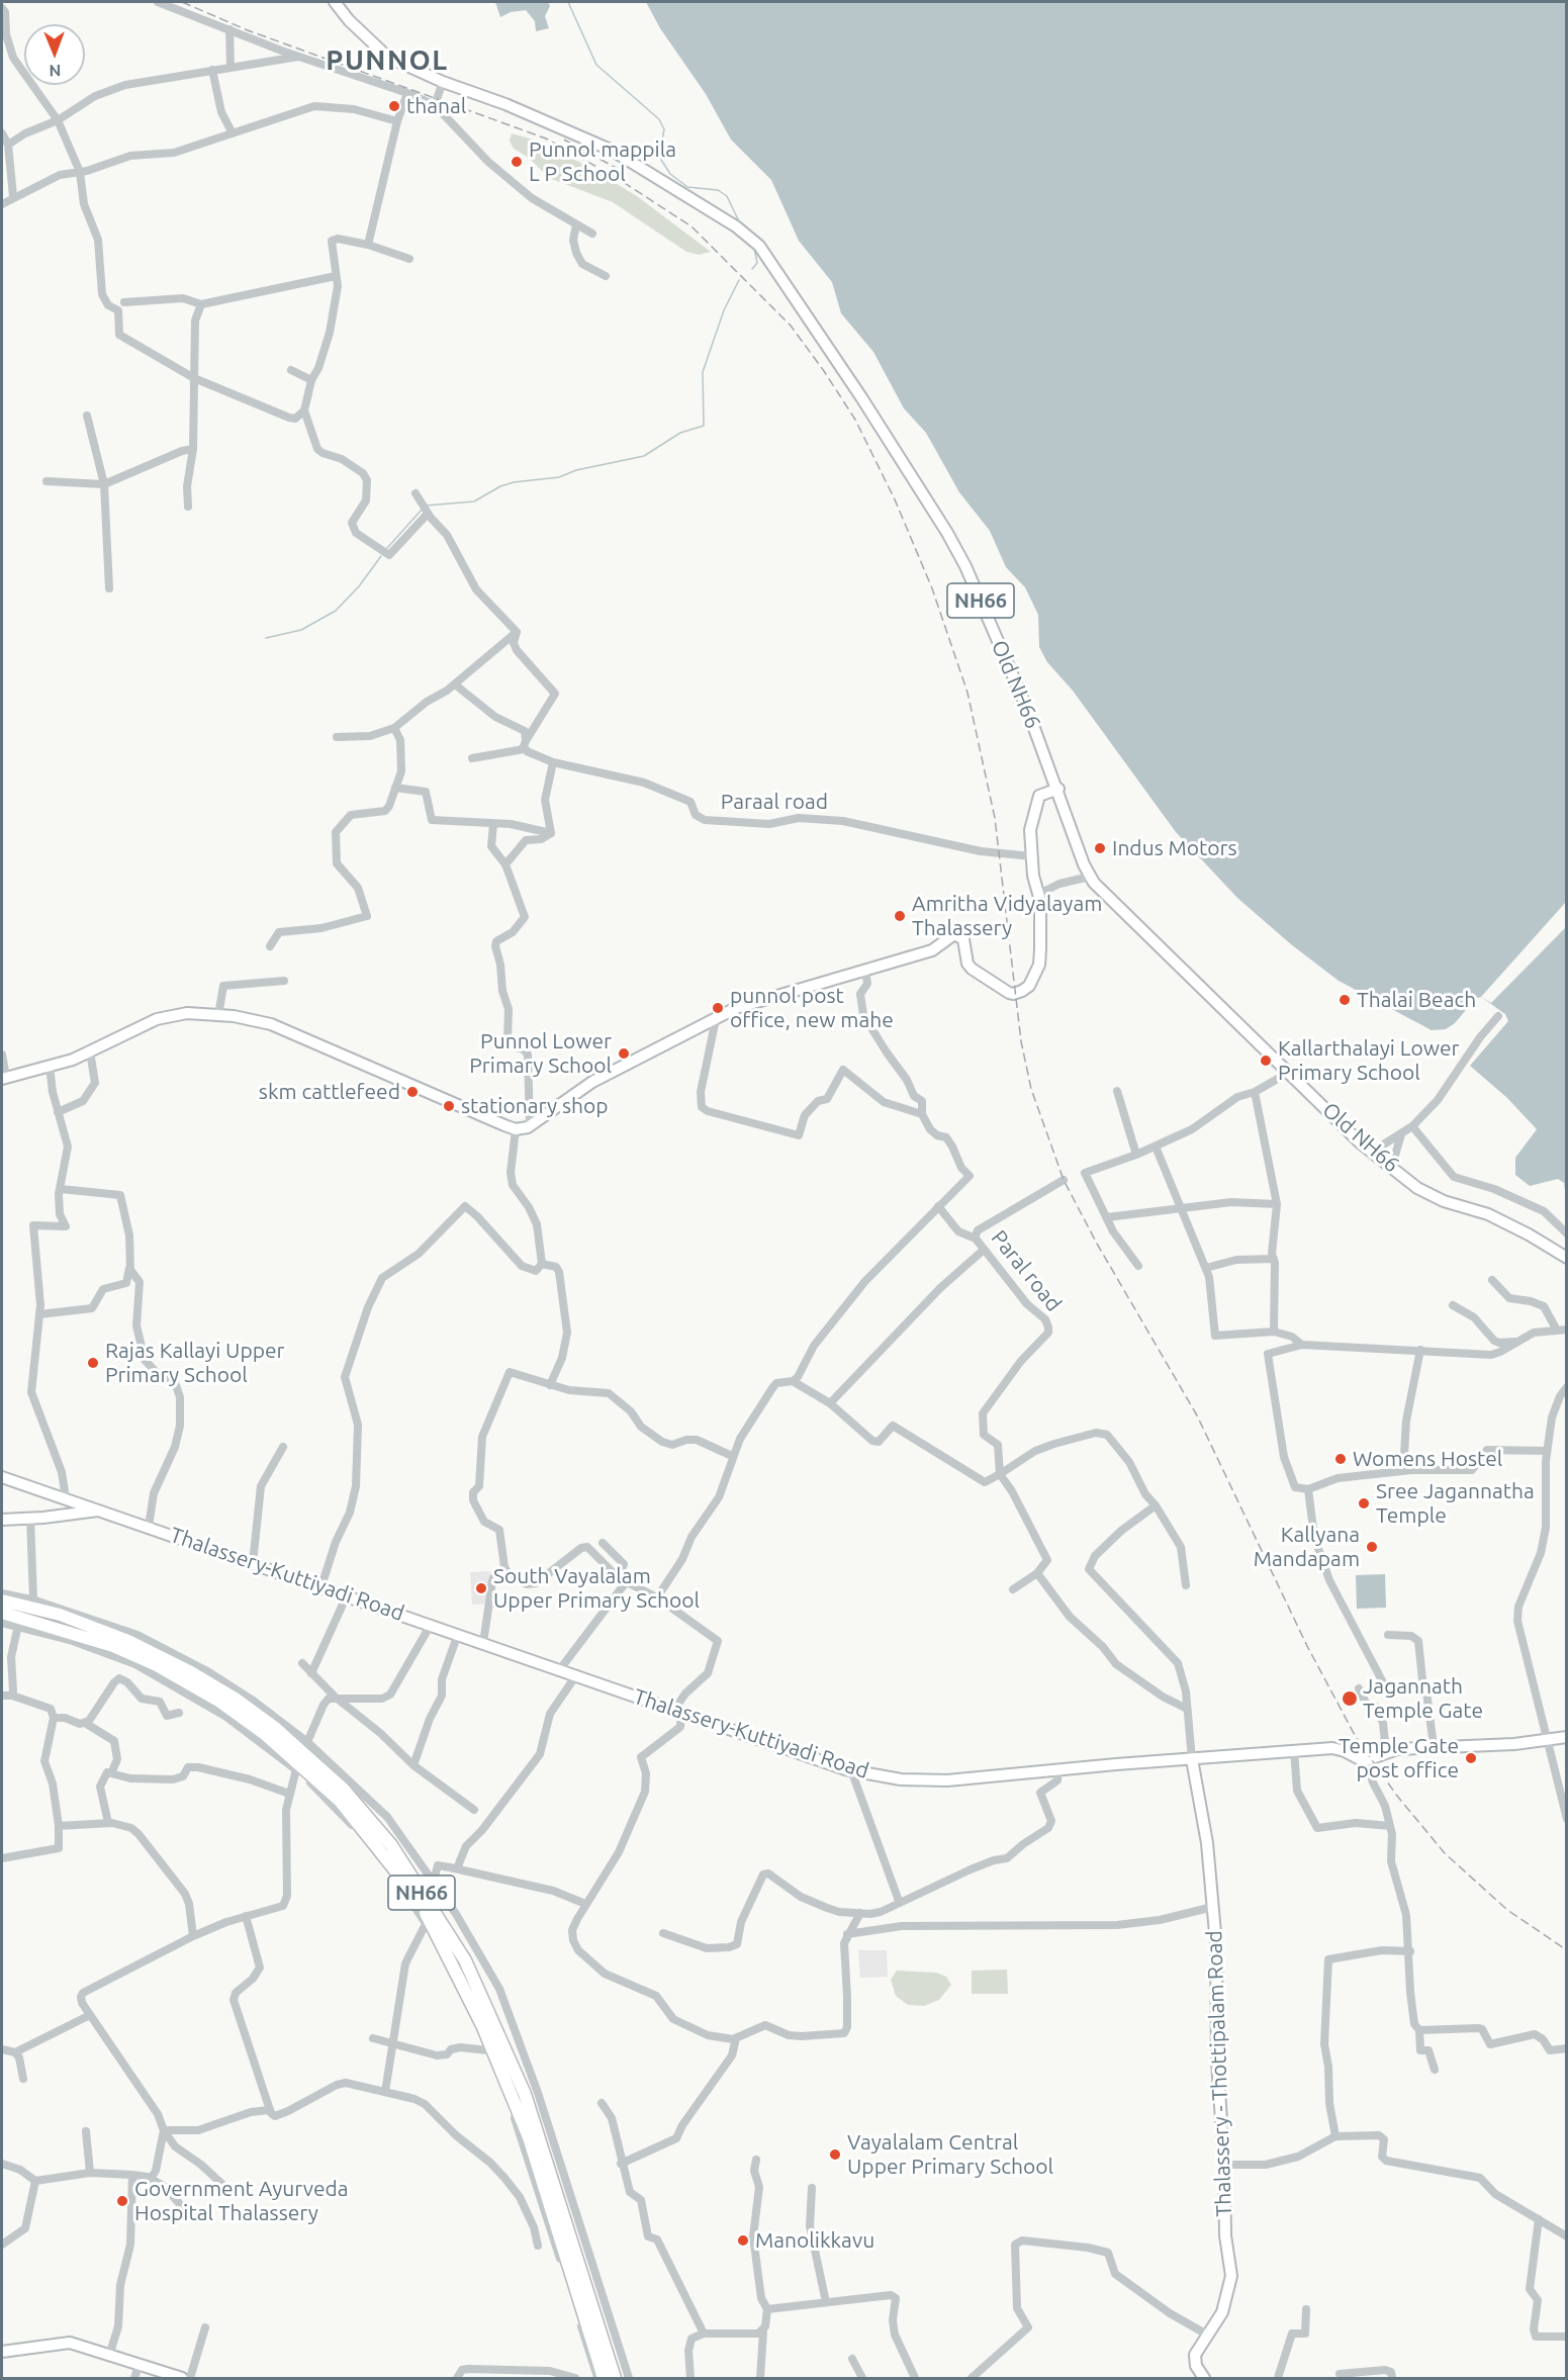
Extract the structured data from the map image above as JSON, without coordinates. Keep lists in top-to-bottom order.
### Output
{
  "streets": {
    "highway": ["NH66"],
    "main road": ["Old NH66", "Thalassery-Kuttiyadi Road", "Thalassery - Thottipalam Road"],
    "street": ["Paraal road", "Paral road"]
  },
  "crossings": [
    ["Thalassery-Kuttiyadi Road", "Thalassery - Thottipalam Road"]
  ],
  "districts": ["PUNNOL"],
  "places": [
    "thanal",
    "Punnol mappila L P School",
    "Indus Motors",
    "Amritha Vidyalayam Thalassery",
    "Thalai Beach",
    "punnol post office, new mahe",
    "Punnol Lower Primary School",
    "Kallarthalayi Lower Primary School",
    "skm cattlefeed",
    "stationary shop",
    "Rajas Kallayi Upper Primary School",
    "Womens Hostel",
    "Sree Jagannatha Temple",
    "Kallyana Mandapam",
    "South Vayalalam Upper Primary School",
    "Jagannath Temple Gate",
    "Temple Gate post office",
    "Vayalalam Central Upper Primary School",
    "Government Ayurveda Hospital Thalassery",
    "Manolikkavu"
  ],
  "north": "bottom"
}
